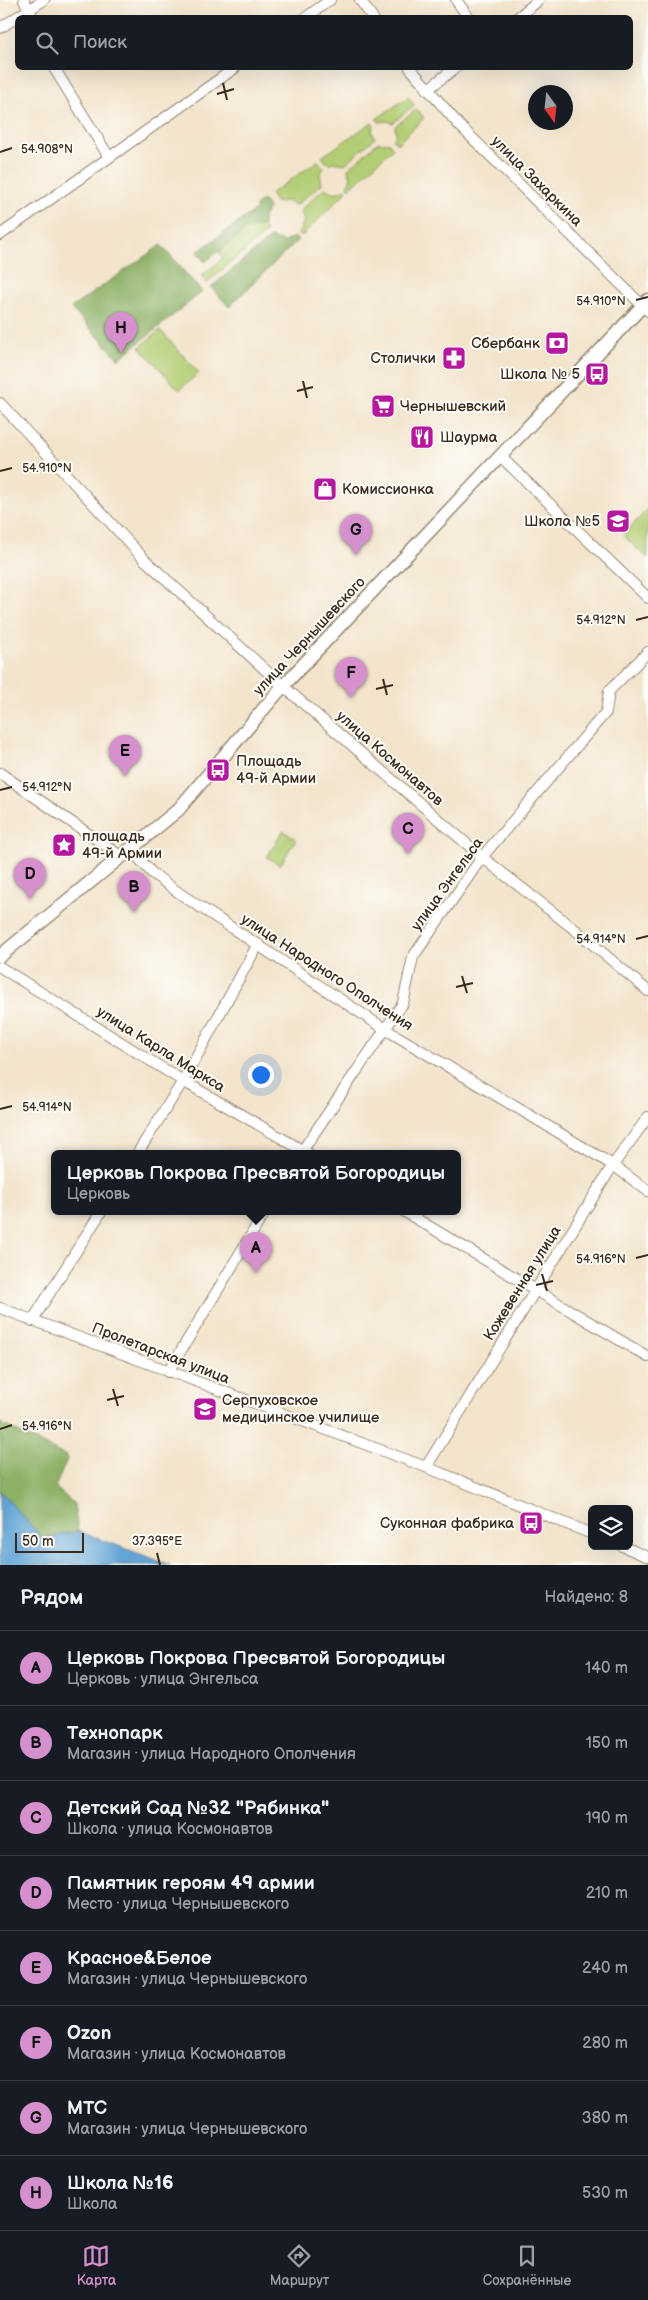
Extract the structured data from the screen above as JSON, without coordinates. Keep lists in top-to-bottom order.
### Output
{
  "streets": {
    "main road": ["улица Чернышевского"],
    "street": [
      "улица Захаркина",
      "улица Космонавтов",
      "улица Энгельса",
      "улица Народного Ополчения",
      "улица Карла Маркса",
      "Кожевенная улица",
      "Пролетарская улица"
    ]
  },
  "crossings": [
    ["улица Захаркина", "улица Чернышевского"],
    ["улица Чернышевского", "улица Космонавтов"],
    ["улица Чернышевского", "улица Народного Ополчения"],
    ["улица Космонавтов", "улица Энгельса"],
    ["улица Энгельса", "улица Народного Ополчения"],
    ["улица Народного Ополчения", "Кожевенная улица"],
    ["Кожевенная улица", "Пролетарская улица"]
  ],
  "places": {
    "bank": ["Сбербанк"],
    "pharmacy": ["Столички"],
    "bus stop": ["Школа № 5", "Площадь 49-й Армии", "Суконная фабрика"],
    "supermarket": ["Чернышевский"],
    "restaurant": ["Шаурма"],
    "shop": ["Комиссионка"],
    "school or university": ["Школа №5", "Серпуховское медицинское училище"],
    "place": ["площадь 49-й Армии"]
  },
  "scale_bar": "50 m",
  "north": "bottom",
  "page": {
    "search": "Поиск",
    "pins": [
      "H",
      "G",
      "F",
      "E",
      "C",
      "D",
      "B",
      "A"
    ],
    "popup": ["Церковь Покрова Пресвятой Богородицы", "Церковь"],
    "scale": "50 m",
    "heading": ["Рядом", "Найдено: 8"],
    "list": [
      {
        "mark": "A",
        "name": "Церковь Покрова Пресвятой Богородицы",
        "note": "Церковь · улица Энгельса",
        "value": "140 m"
      },
      {
        "mark": "B",
        "name": "Технопарк",
        "note": "Магазин · улица Народного Ополчения",
        "value": "150 m"
      },
      {
        "mark": "C",
        "name": "Детский Сад №32 \"Рябинка\"",
        "note": "Школа · улица Космонавтов",
        "value": "190 m"
      },
      {
        "mark": "D",
        "name": "Памятник героям 49 армии",
        "note": "Место · улица Чернышевского",
        "value": "210 m"
      },
      {
        "mark": "E",
        "name": "Красное&Белое",
        "note": "Магазин · улица Чернышевского",
        "value": "240 m"
      },
      {
        "mark": "F",
        "name": "Ozon",
        "note": "Магазин · улица Космонавтов",
        "value": "280 m"
      },
      {
        "mark": "G",
        "name": "МТС",
        "note": "Магазин · улица Чернышевского",
        "value": "380 m"
      },
      {
        "mark": "H",
        "name": "Школа №16",
        "note": "Школа",
        "value": "530 m"
      }
    ],
    "nav": ["Карта", "Маршрут", "Сохранённые"]
  },
  "coordinates": [
    "54.908°N",
    "54.910°N",
    "54.912°N",
    "54.914°N",
    "54.916°N",
    "37.395°E"
  ]
}
